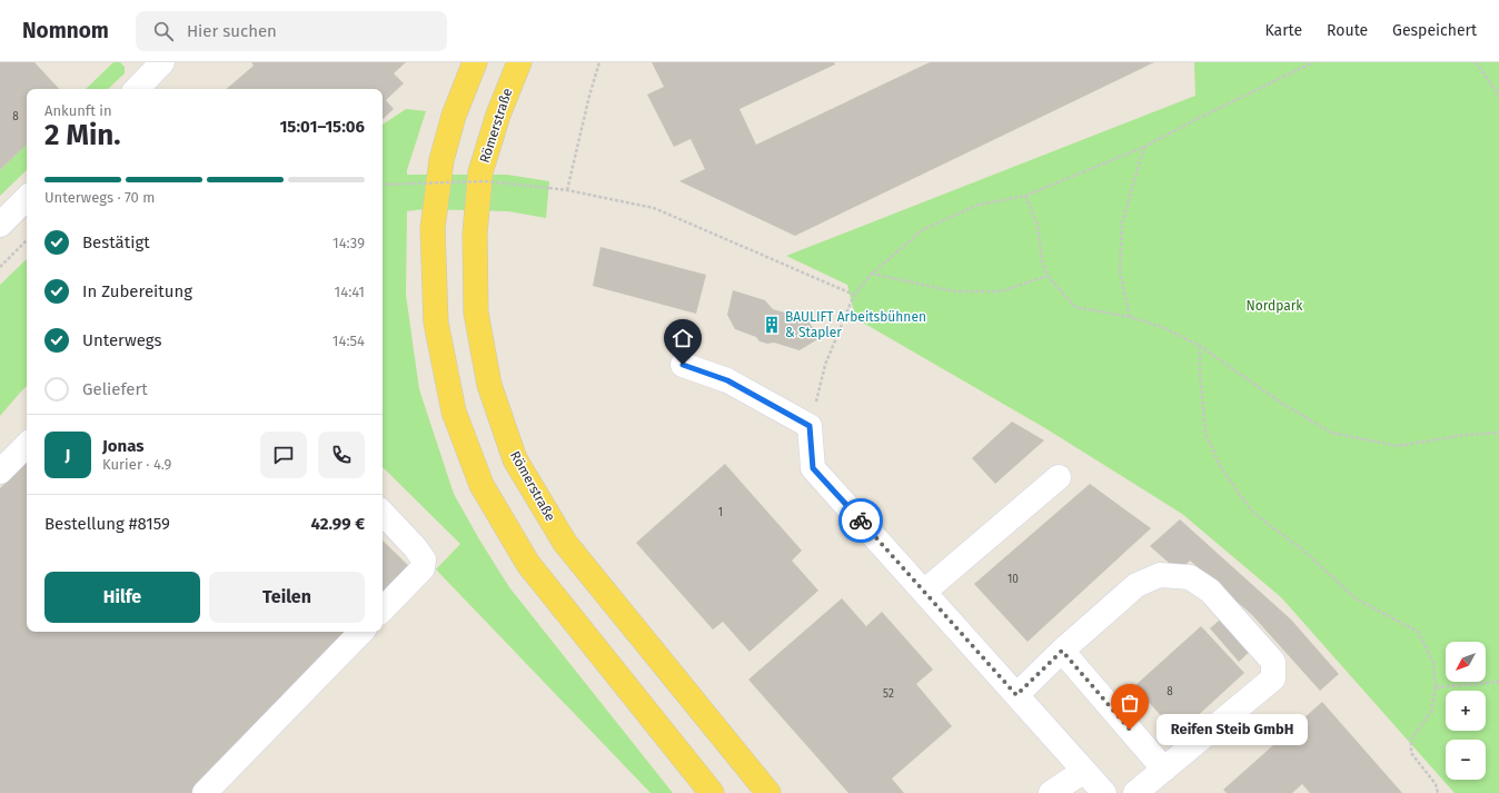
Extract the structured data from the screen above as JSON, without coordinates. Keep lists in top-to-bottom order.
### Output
{
  "streets": {
    "main road": ["Römerstraße"]
  },
  "parks": ["Nordpark"],
  "places": {
    "building": ["BAULIFT Arbeitsbühnen & Stapler"],
    "other": ["Reifen Steib GmbH"]
  },
  "house_numbers": [
    "8",
    "1",
    "10",
    "8",
    "52"
  ],
  "north": "bottom left",
  "page": {
    "header": "Nomnom",
    "search": "Hier suchen",
    "nav": ["Karte", "Route", "Gespeichert"],
    "heading": ["2 Min.", "Ankunft in", "15:01–15:06"],
    "panel": [
      "Jonas",
      "Kurier · 4.9",
      "Bestellung #8159",
      "42.99 €"
    ],
    "bar": "Unterwegs · 70 m",
    "list": [
      ["Bestätigt", "14:39"],
      ["In Zubereitung", "14:41"],
      ["Unterwegs", "14:54"],
      "Geliefert"
    ],
    "round": "J",
    "buttons": ["Hilfe", "Teilen"],
    "map_buttons": ["+", "−"],
    "bubble": "Reifen Steib GmbH"
  }
}
